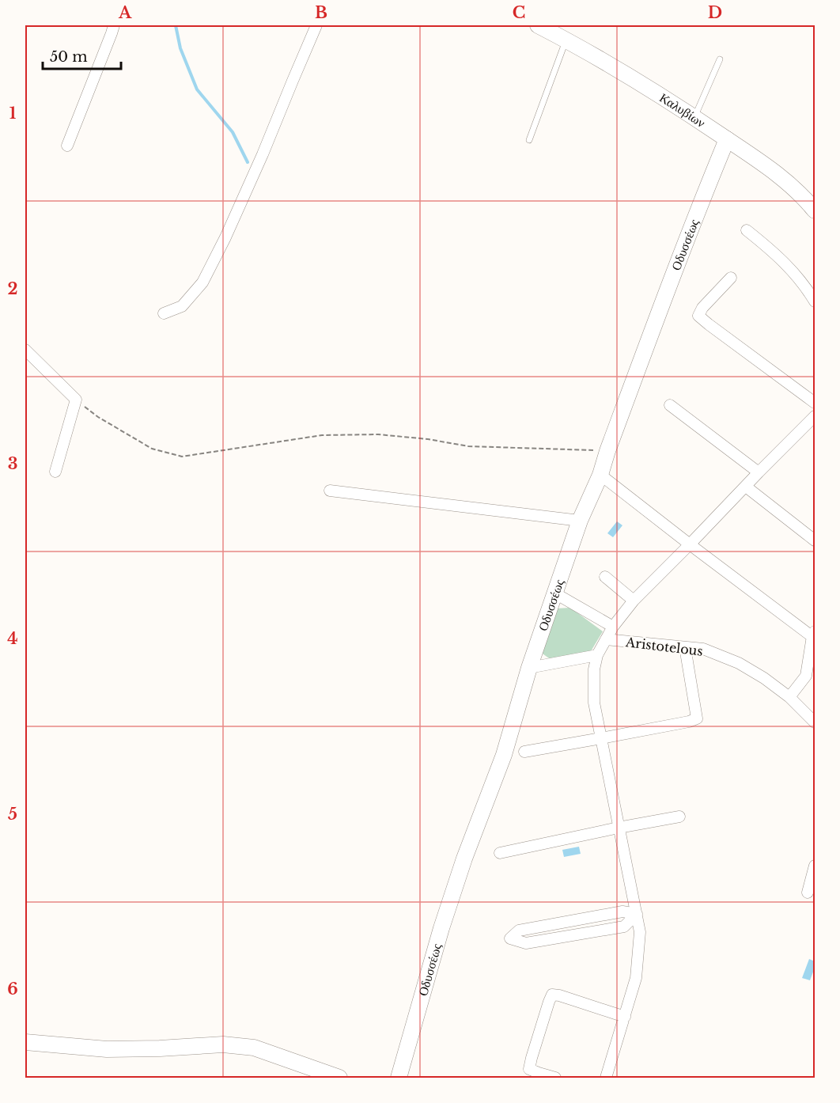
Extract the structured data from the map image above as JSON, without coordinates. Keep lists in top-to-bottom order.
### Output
{
  "streets": {
    "street": ["Καλυβίων", "Οδυσσέως", "Aristotelous"]
  },
  "crossings": [
    ["Καλυβίων", "Οδυσσέως"]
  ],
  "scale_bar": "50 m",
  "grid": {
    "columns": [
      "A",
      "B",
      "C",
      "D"
    ],
    "rows": [
      "1",
      "2",
      "3",
      "4",
      "5",
      "6"
    ]
  }
}
